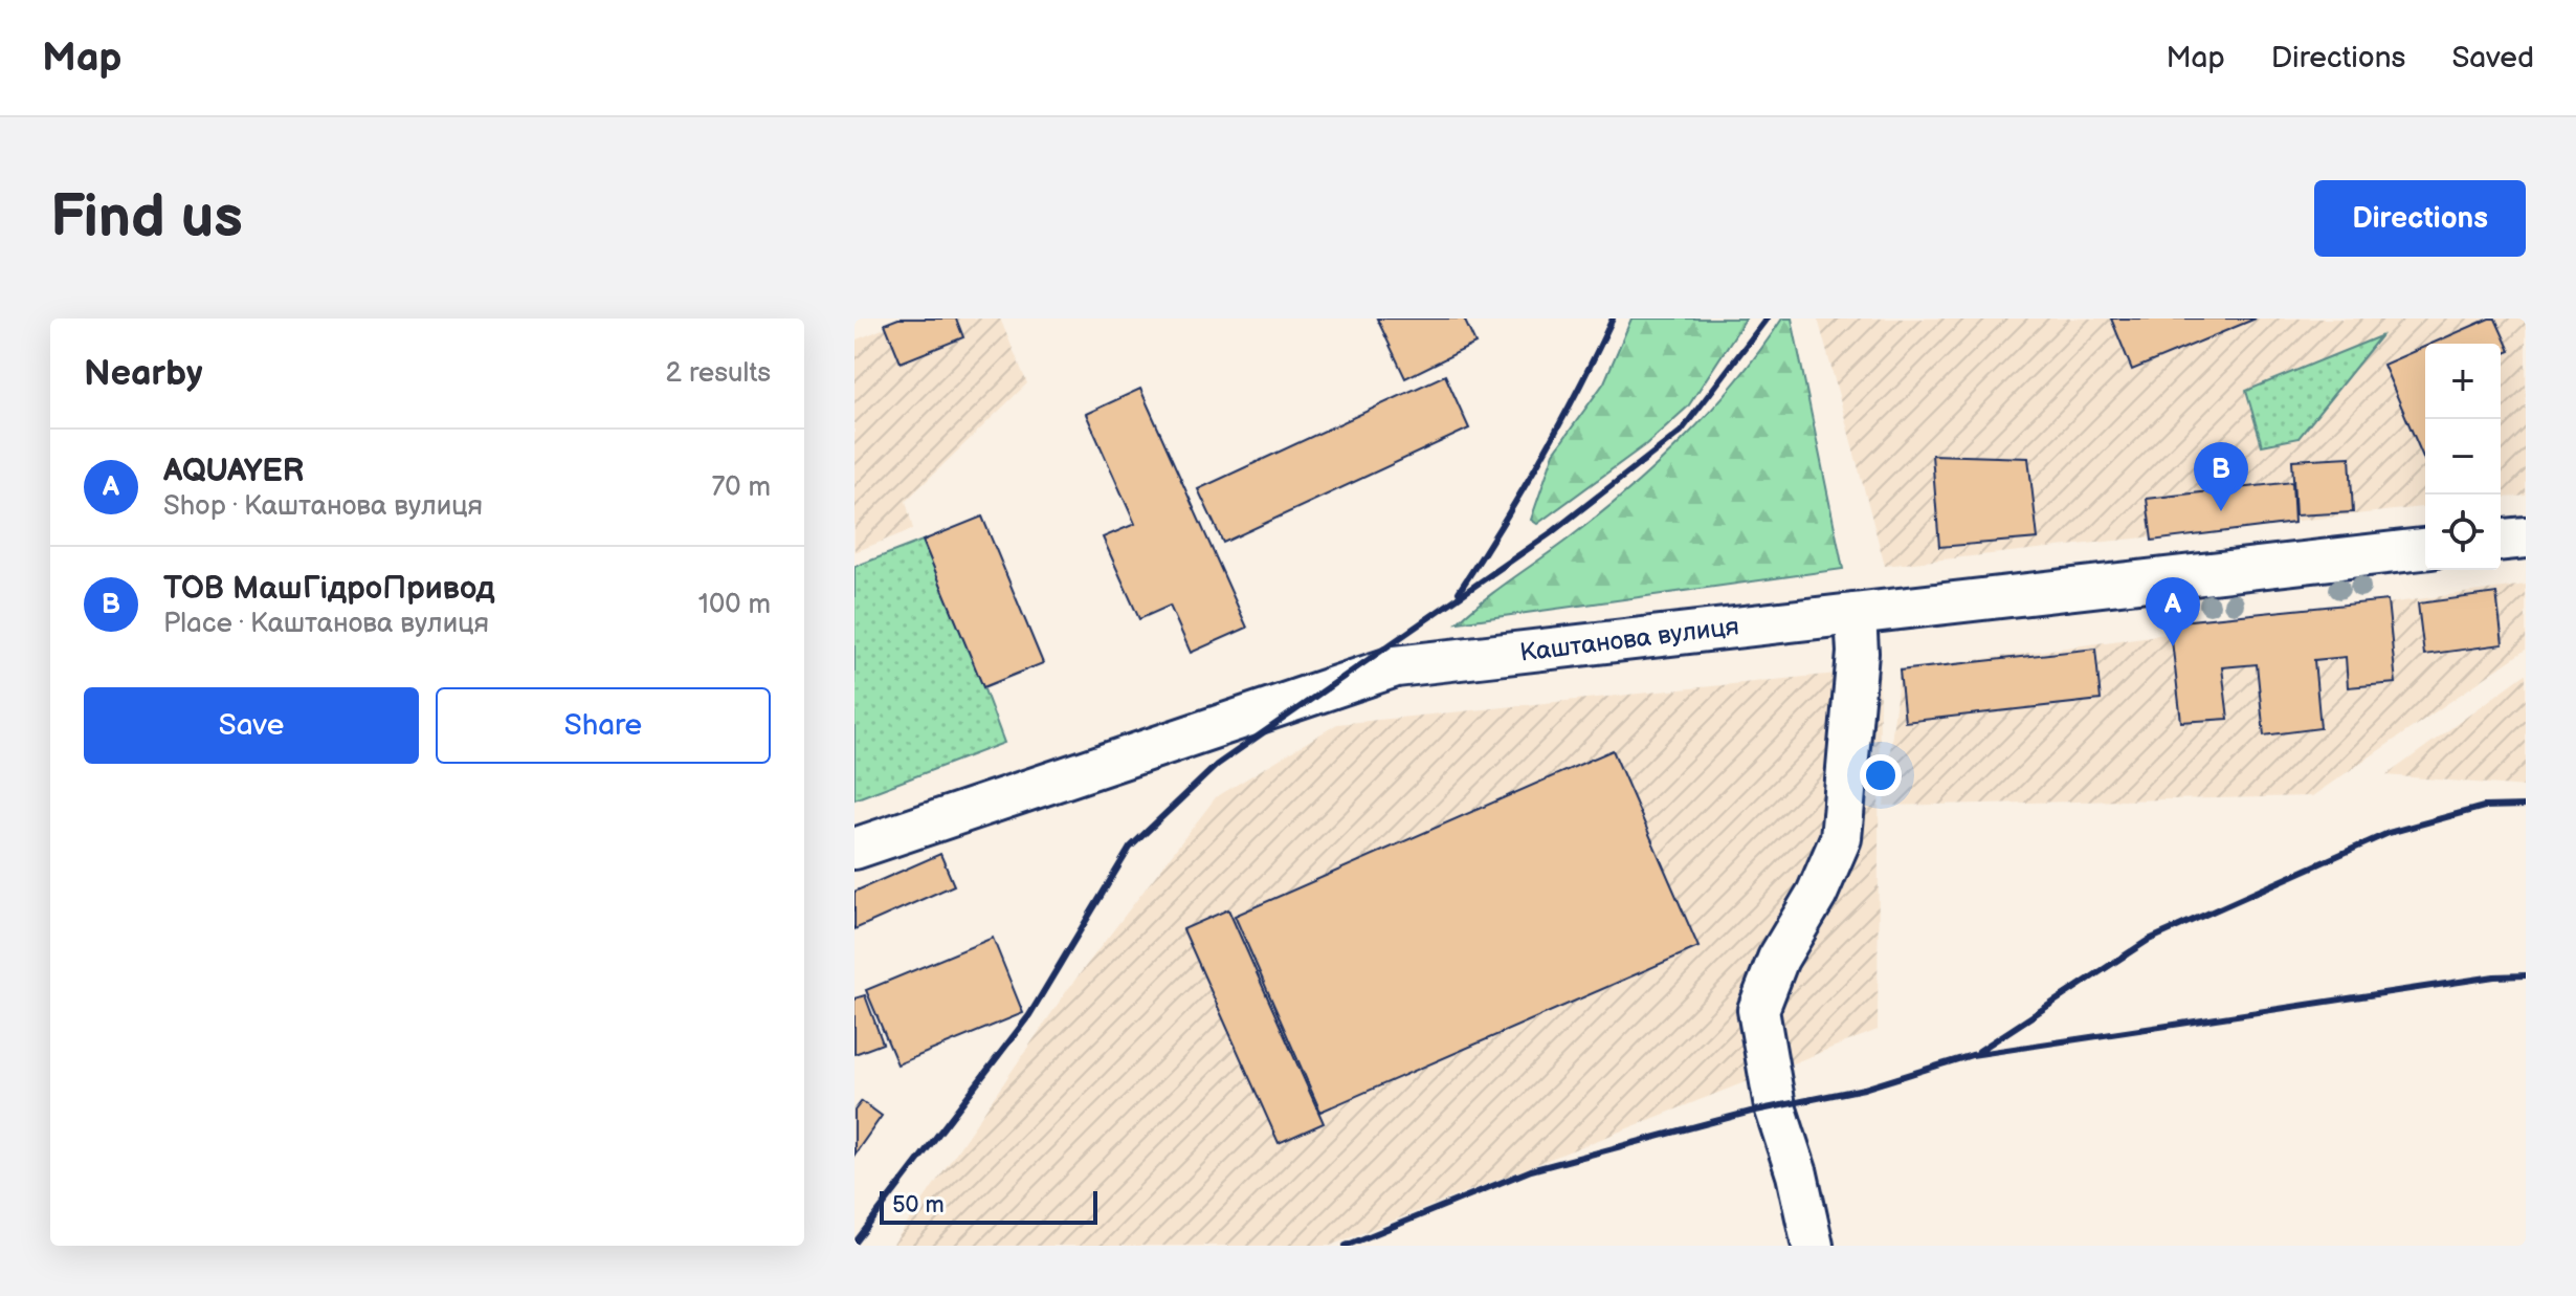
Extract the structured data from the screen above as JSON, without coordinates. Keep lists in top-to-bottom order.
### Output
{
  "streets": {
    "street": ["Каштанова вулиця"]
  },
  "scale_bar": "50 m",
  "page": {
    "header": "Map",
    "nav": ["Map", "Directions", "Saved"],
    "buttons": [
      "Directions",
      ["Save", "Share"]
    ],
    "title": "Find us",
    "heading": ["Nearby", "2 results"],
    "map_buttons": ["+", "−"],
    "list": [
      {
        "mark": "A",
        "name": "AQUAYER",
        "note": "Shop · Каштанова вулиця",
        "value": "70 m"
      },
      {
        "mark": "B",
        "name": "ТОВ МашГідроПривод",
        "note": "Place · Каштанова вулиця",
        "value": "100 m"
      }
    ],
    "pins": ["B", "A"],
    "scale": "50 m"
  }
}
